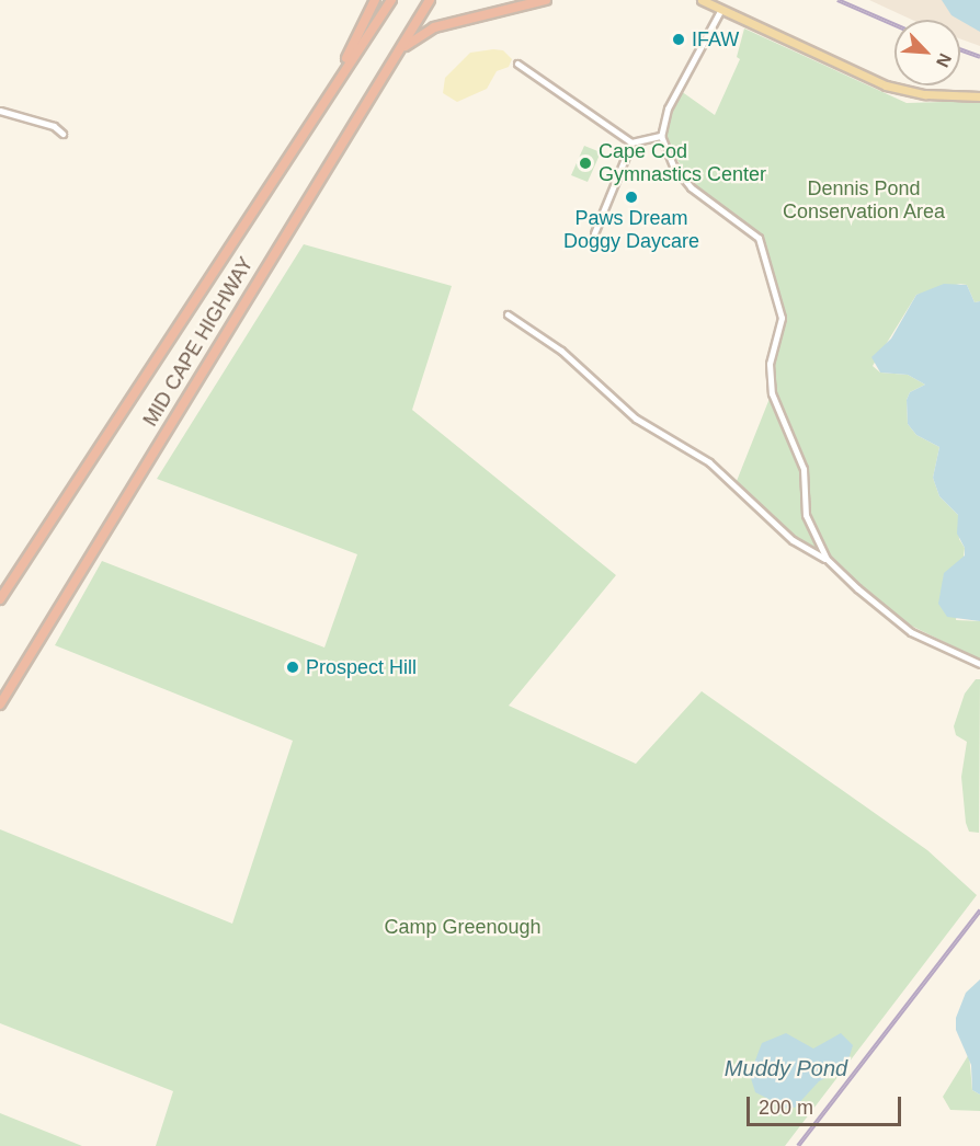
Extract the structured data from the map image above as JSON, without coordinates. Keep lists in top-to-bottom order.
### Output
{
  "streets": {
    "highway": ["MID CAPE HIGHWAY"]
  },
  "water": ["Muddy Pond"],
  "parks": ["Dennis Pond Conservation Area", "Camp Greenough"],
  "places": [
    "IFAW",
    "Cape Cod Gymnastics Center",
    "Paws Dream Doggy Daycare",
    "Prospect Hill"
  ],
  "scale_bar": "200 m",
  "north": "bottom right"
}
